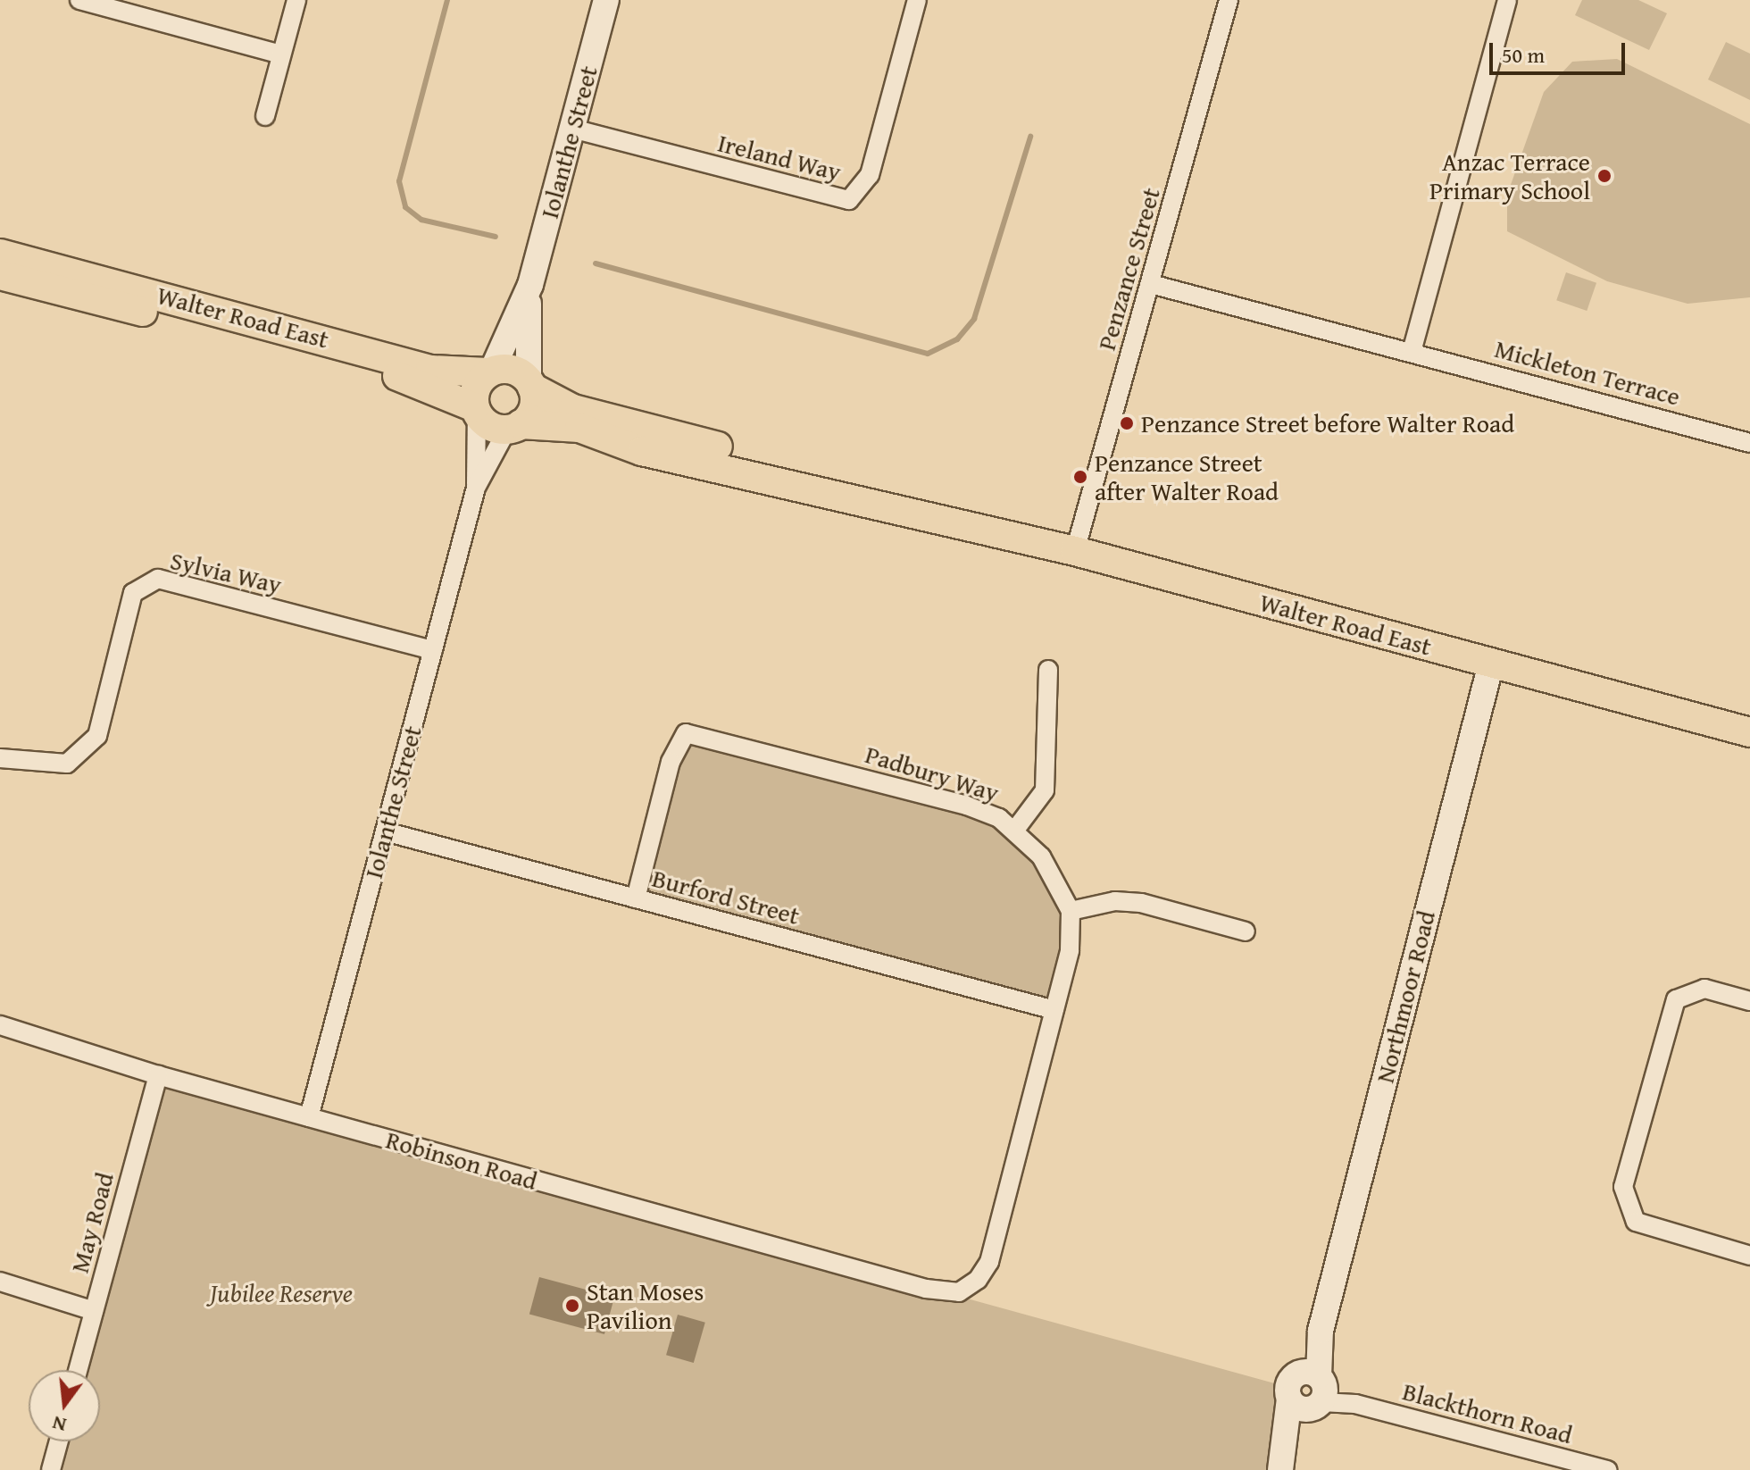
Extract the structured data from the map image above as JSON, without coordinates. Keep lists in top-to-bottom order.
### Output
{
  "streets": {
    "main road": ["Walter Road East"],
    "street": [
      "Iolanthe Street",
      "Ireland Way",
      "Penzance Street",
      "Mickleton Terrace",
      "Sylvia Way",
      "Padbury Way",
      "Burford Street",
      "Northmoor Road",
      "Robinson Road",
      "May Road",
      "Blackthorn Road"
    ]
  },
  "crossings": [
    ["Iolanthe Street", "Ireland Way"],
    ["Iolanthe Street", "Walter Road East"],
    ["Iolanthe Street", "Sylvia Way"],
    ["Iolanthe Street", "Burford Street"],
    ["Iolanthe Street", "Robinson Road"],
    ["Penzance Street", "Walter Road East"],
    ["Penzance Street", "Mickleton Terrace"],
    ["Walter Road East", "Northmoor Road"],
    ["Padbury Way", "Burford Street"],
    ["Padbury Way", "Robinson Road"],
    ["Northmoor Road", "Blackthorn Road"],
    ["Robinson Road", "May Road"]
  ],
  "parks": ["Jubilee Reserve"],
  "places": [
    "Anzac Terrace Primary School",
    "Penzance Street before Walter Road",
    "Penzance Street after Walter Road",
    "Stan Moses Pavilion"
  ],
  "scale_bar": "50 m",
  "north": "bottom"
}
